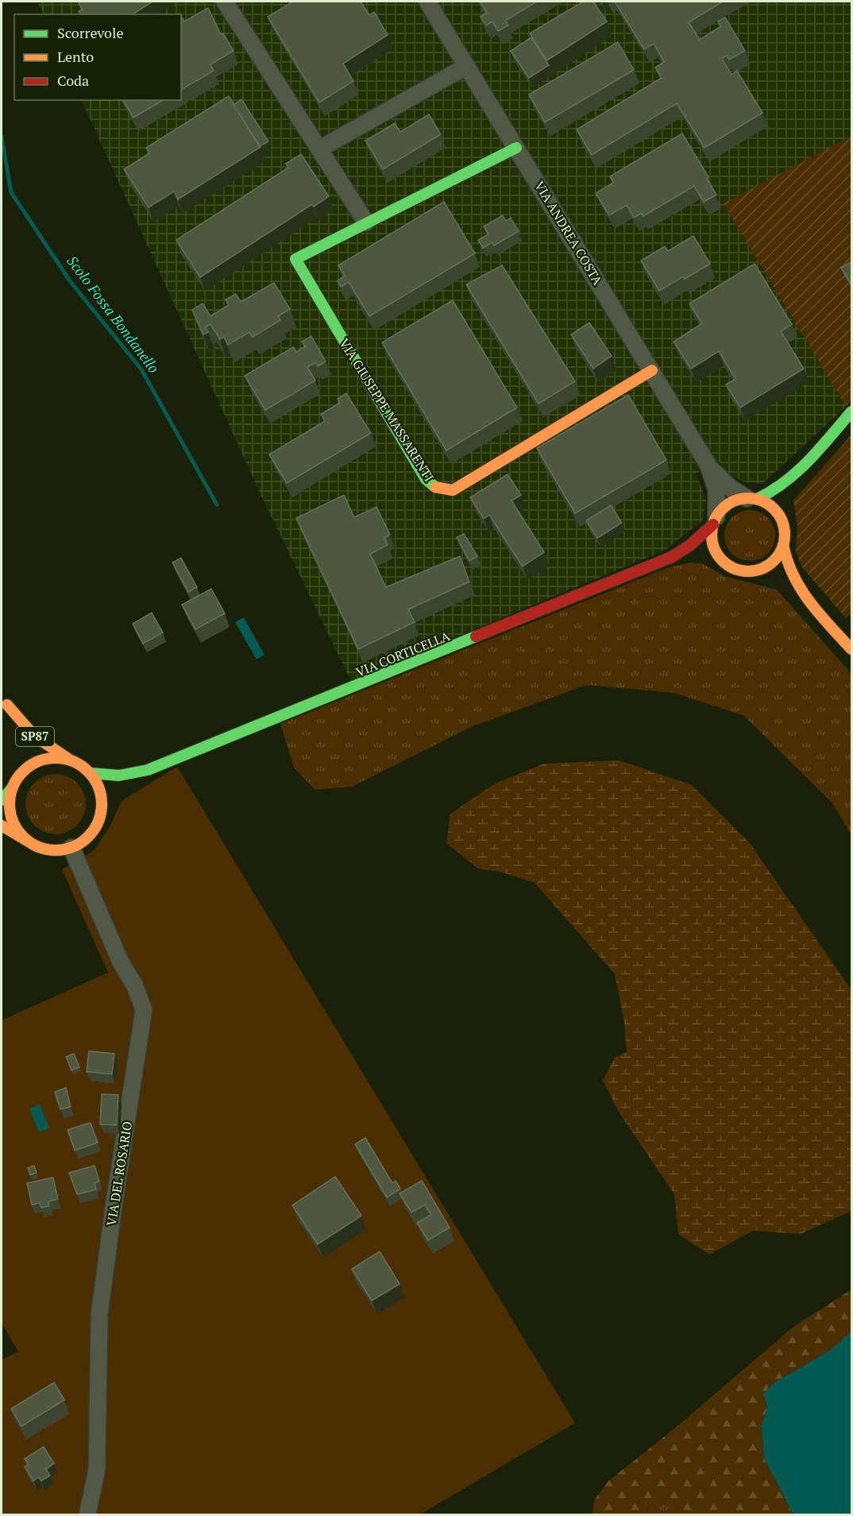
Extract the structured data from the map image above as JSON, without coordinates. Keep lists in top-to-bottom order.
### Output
{
  "streets": {
    "main road": ["VIA GIUSEPPE MASSARENTI", "VIA CORTICELLA", "SP87"],
    "street": ["VIA ANDREA COSTA", "VIA DEL ROSARIO"]
  },
  "crossings": [
    ["VIA ANDREA COSTA", "VIA GIUSEPPE MASSARENTI"],
    ["VIA ANDREA COSTA", "VIA CORTICELLA"],
    ["VIA CORTICELLA", "SP87"],
    ["VIA CORTICELLA", "VIA DEL ROSARIO"],
    ["SP87", "VIA DEL ROSARIO"]
  ],
  "water": ["Scolo Fossa Bondanello"],
  "legend": ["Scorrevole", "Lento", "Coda"]
}
